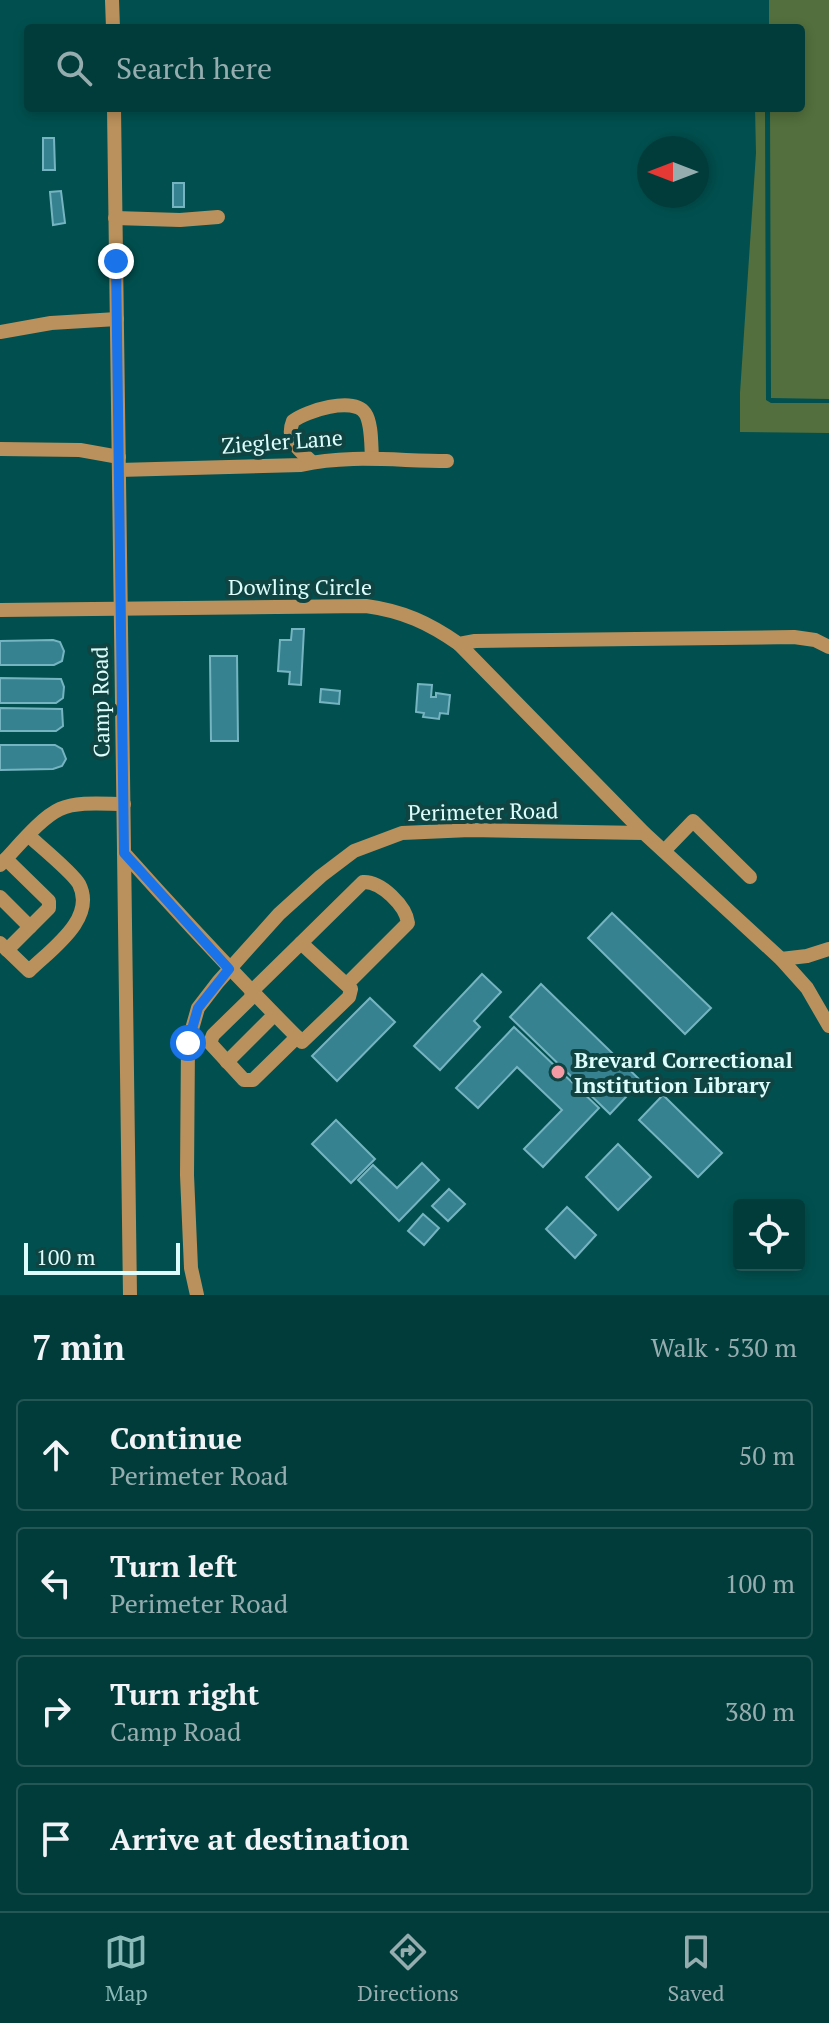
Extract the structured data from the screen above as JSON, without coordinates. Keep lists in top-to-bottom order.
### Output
{
  "streets": {
    "street": [
      "Ziegler Lane",
      "Dowling Circle",
      "Camp Road",
      "Perimeter Road"
    ]
  },
  "crossings": [
    ["Ziegler Lane", "Camp Road"],
    ["Dowling Circle", "Camp Road"],
    ["Dowling Circle", "Perimeter Road"]
  ],
  "places": ["Brevard Correctional Institution Library"],
  "scale_bar": "100 m",
  "north": "left",
  "page": {
    "search": "Search here",
    "scale": "100 m",
    "heading": ["7 min", "Walk · 530 m"],
    "list": [
      ["Continue", "Perimeter Road", "50 m"],
      ["Turn left", "Perimeter Road", "100 m"],
      ["Turn right", "Camp Road", "380 m"],
      "Arrive at destination"
    ],
    "nav": ["Map", "Directions", "Saved"]
  }
}
